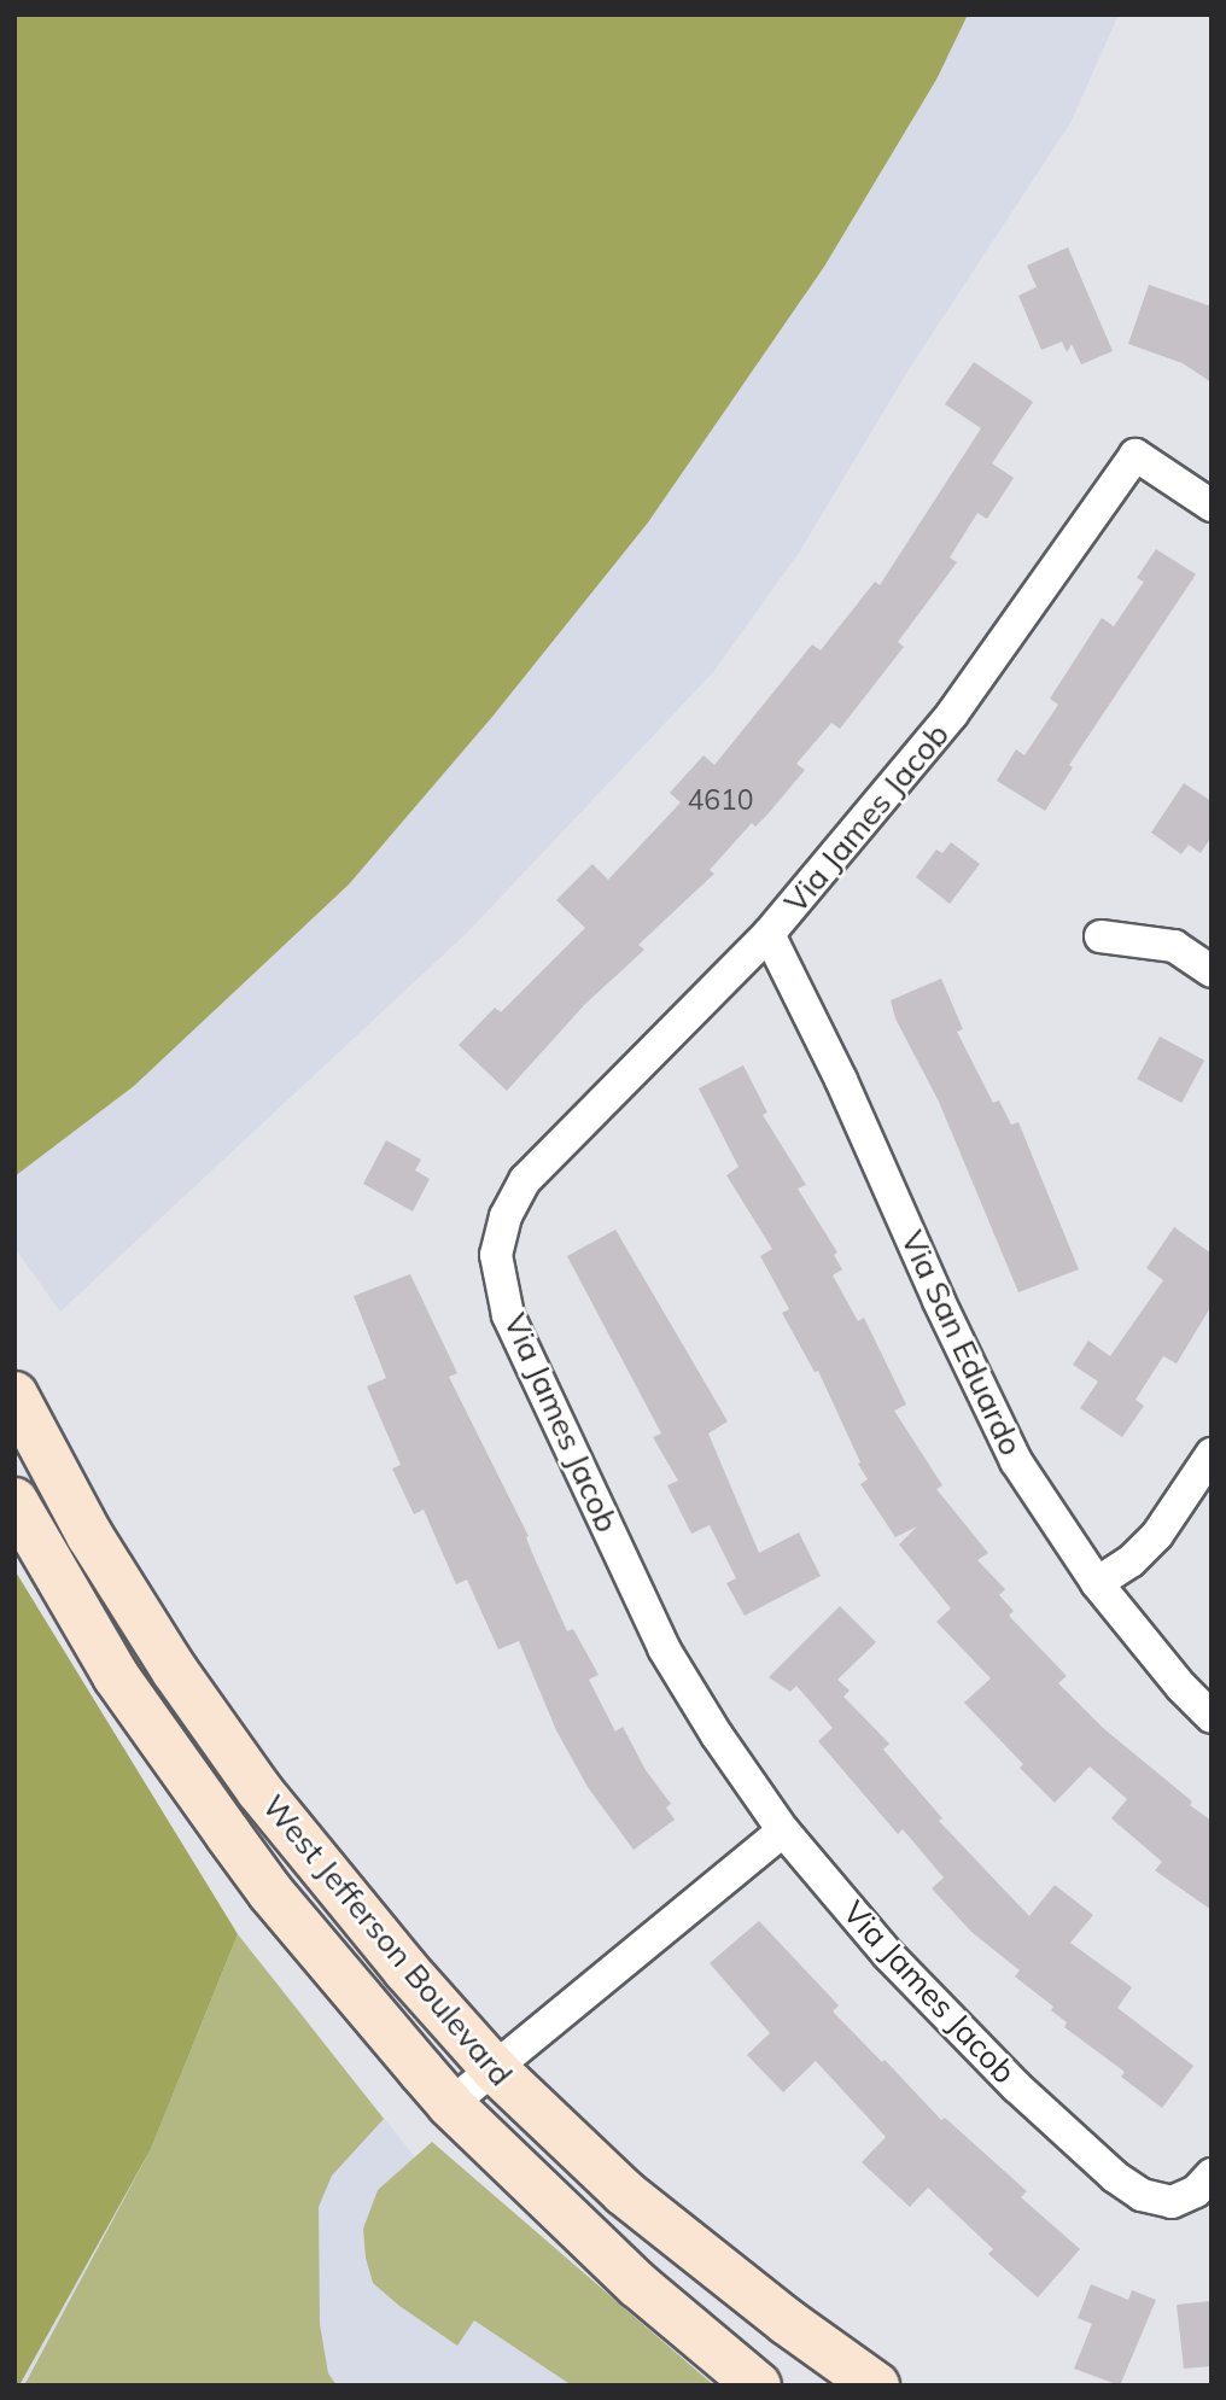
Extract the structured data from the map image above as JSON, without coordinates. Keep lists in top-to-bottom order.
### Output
{
  "streets": {
    "main road": ["West Jefferson Boulevard"],
    "street": ["Via James Jacob", "Via San Eduardo"]
  },
  "crossings": [
    ["Via James Jacob", "Via San Eduardo"]
  ],
  "house_numbers": ["4610"]
}
